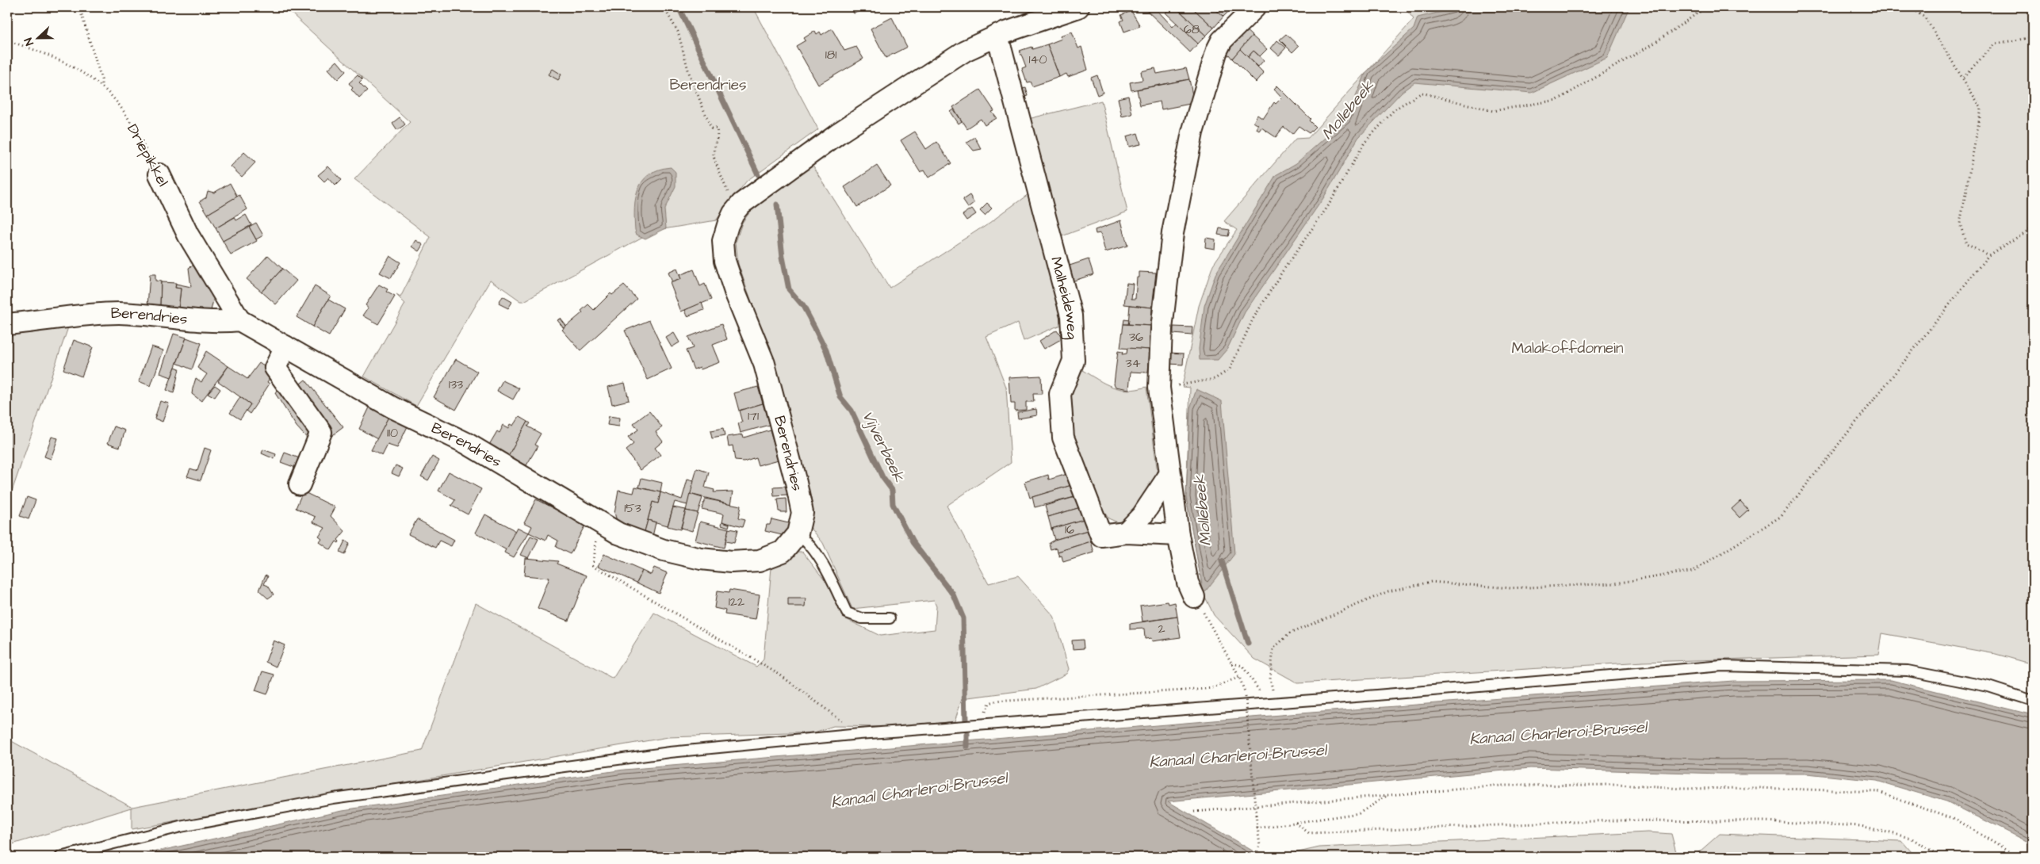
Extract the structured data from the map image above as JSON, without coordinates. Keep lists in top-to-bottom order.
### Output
{
  "streets": {
    "street": ["Driepikkel", "Malheideweg", "Berendries"]
  },
  "crossings": [
    ["Driepikkel", "Berendries"],
    ["Malheideweg", "Berendries"]
  ],
  "water": ["Mollebeek", "Vijverbeek", "Kanaal Charleroi-Brussel"],
  "parks": ["Berendries", "Malakoffdomein"],
  "house_numbers": [
    "68",
    "181",
    "140",
    "36",
    "34",
    "133",
    "171",
    "110",
    "153",
    "16",
    "122",
    "2"
  ],
  "north": "left"
}
